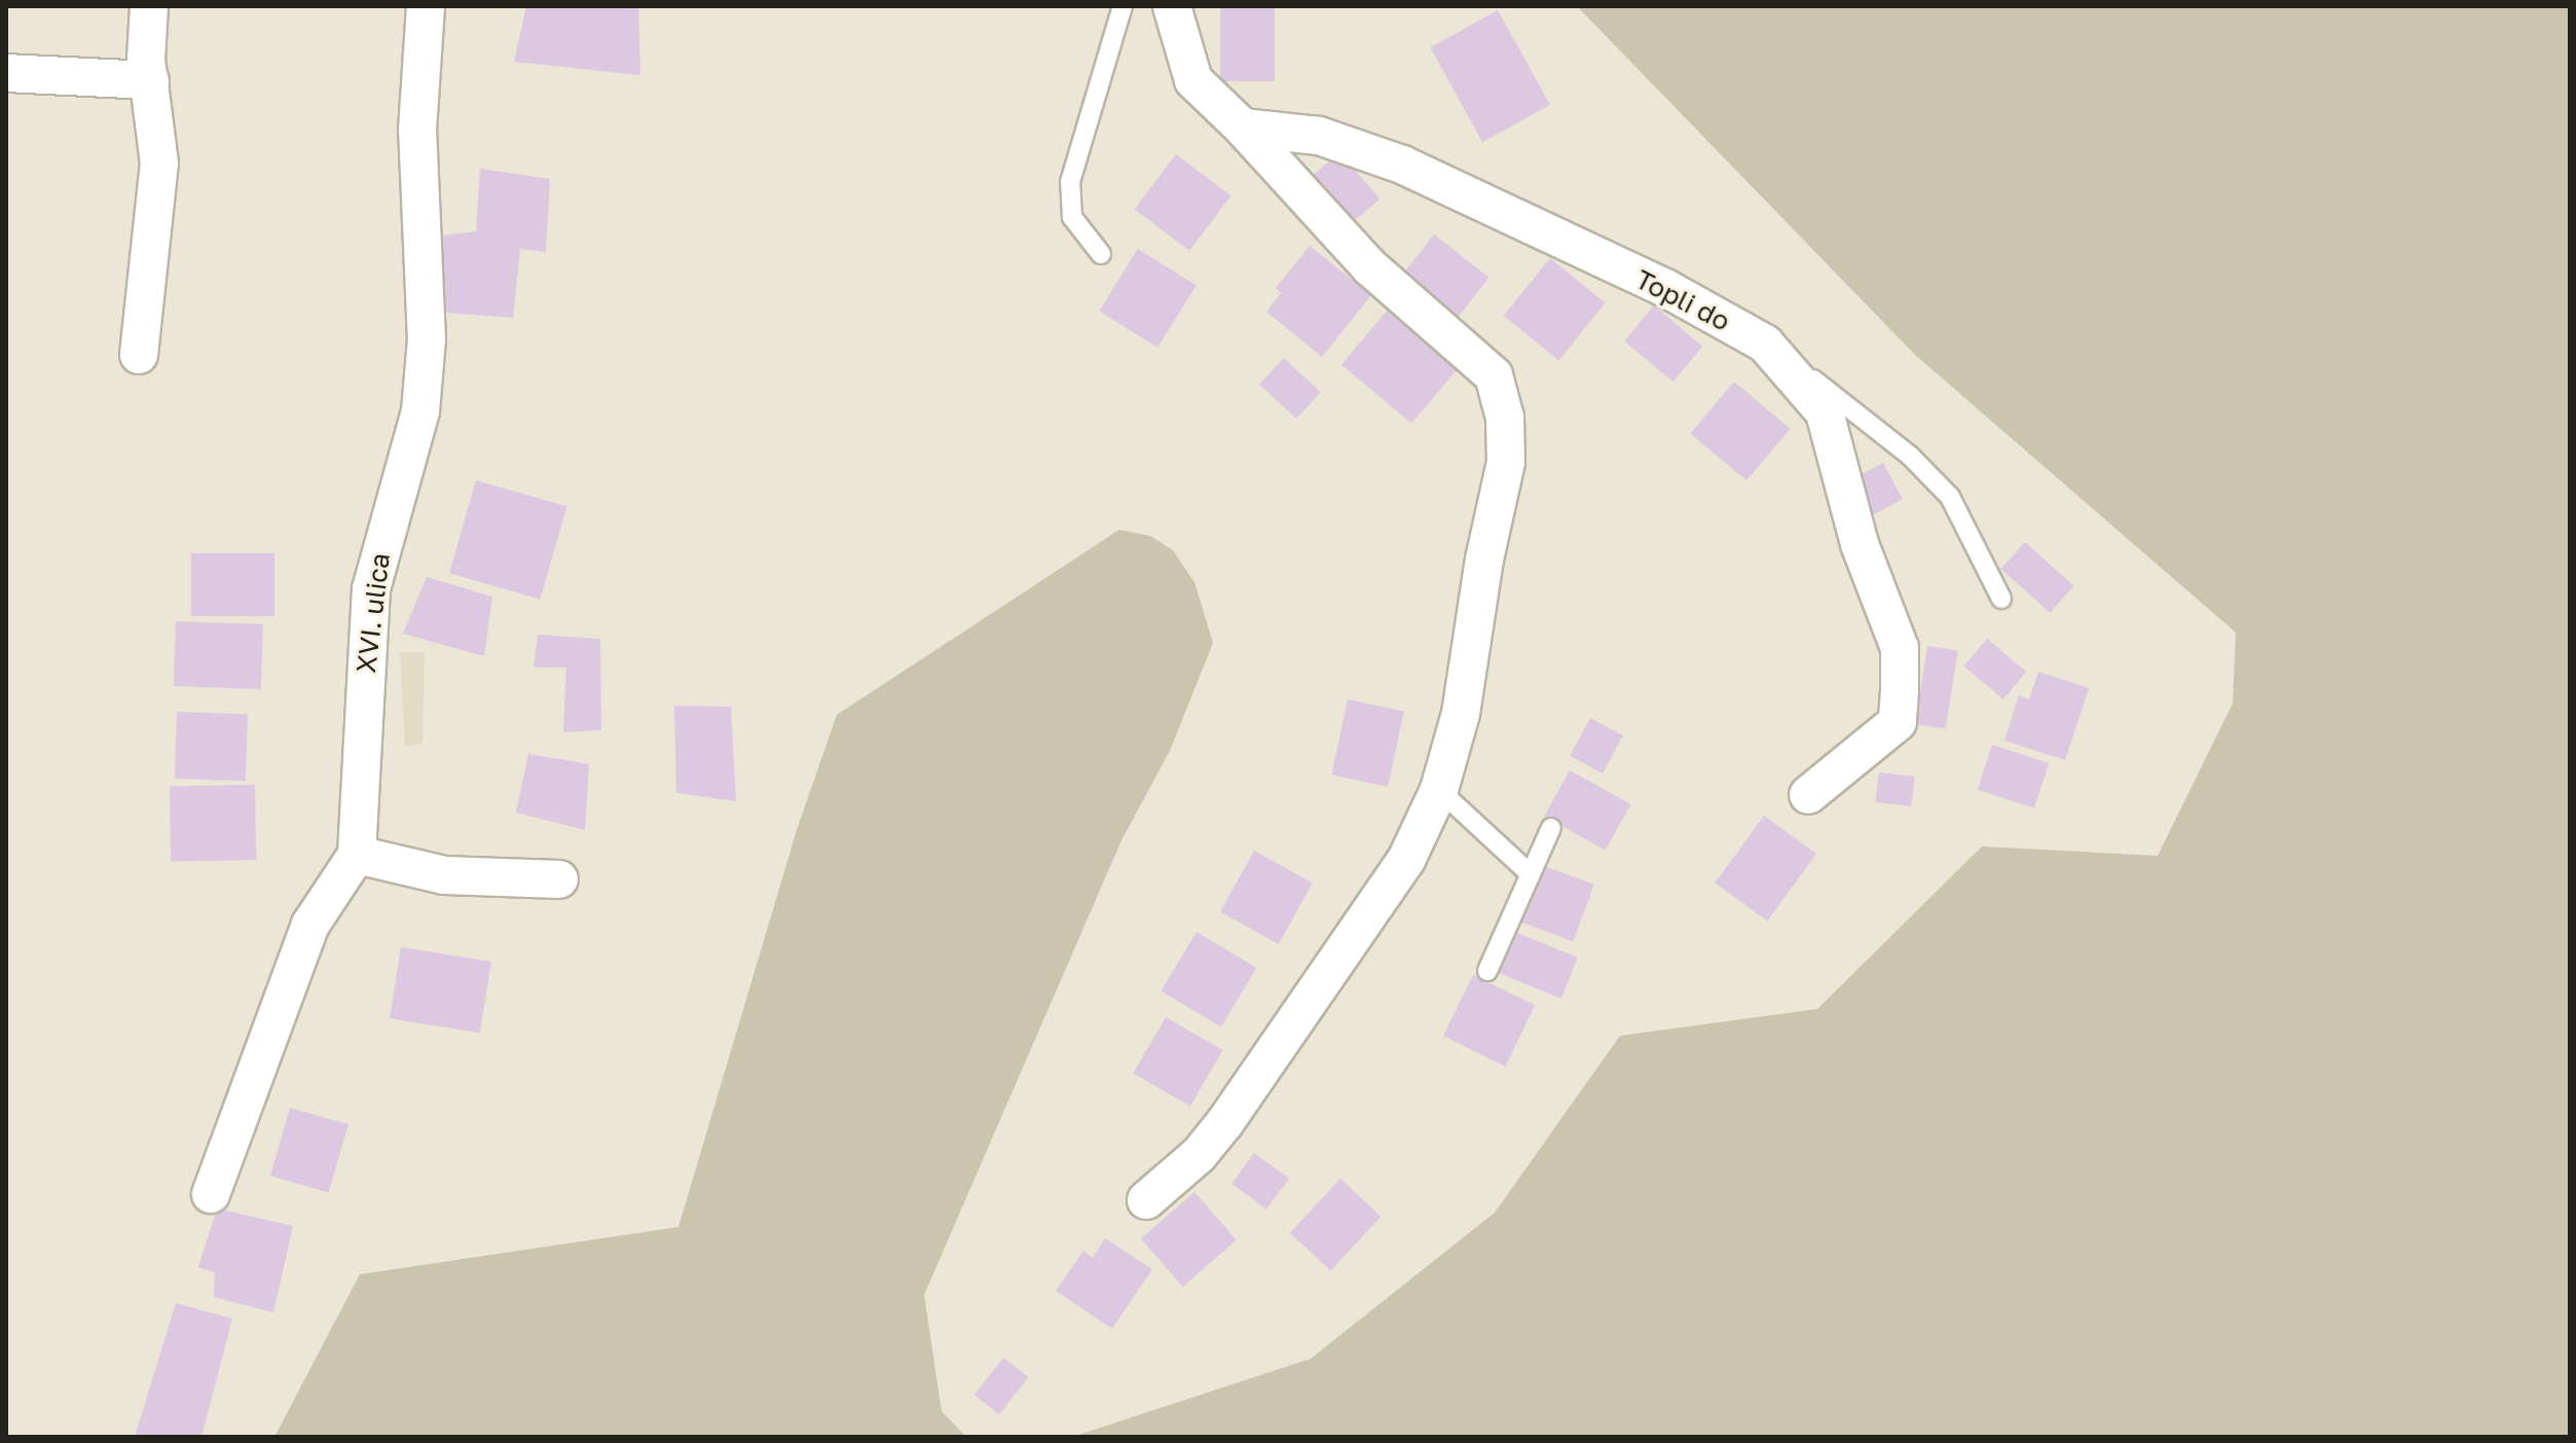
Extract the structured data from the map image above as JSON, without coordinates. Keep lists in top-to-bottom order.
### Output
{
  "streets": {
    "street": ["Topli do", "XVI. ulica"]
  }
}
